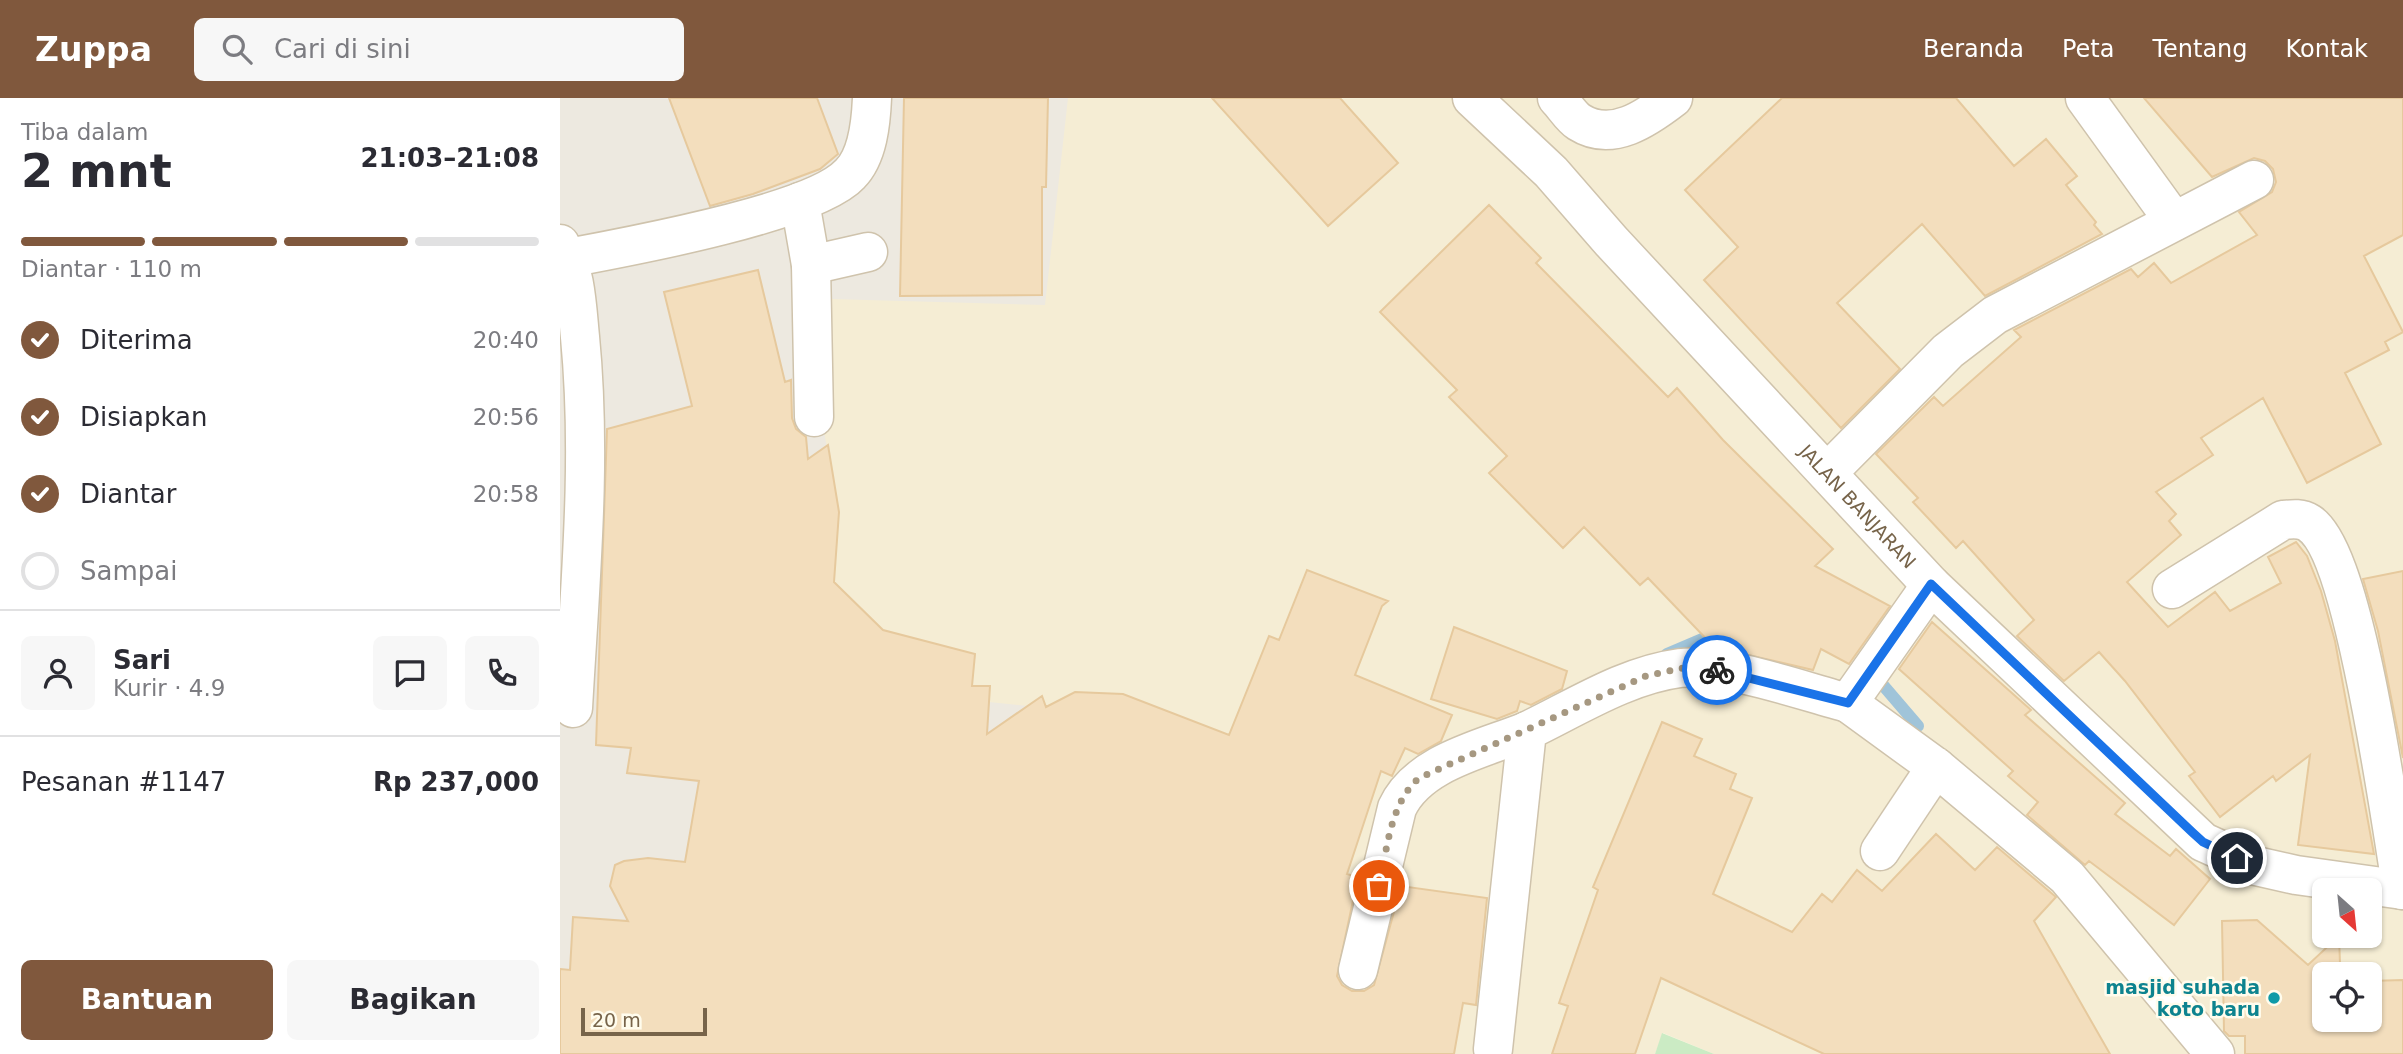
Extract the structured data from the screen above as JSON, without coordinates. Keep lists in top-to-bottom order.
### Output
{
  "streets": {
    "street": ["JALAN BANJARAN"]
  },
  "places": ["masjid suhada koto baru"],
  "scale_bar": "20 m",
  "north": "bottom right",
  "page": {
    "header": "Zuppa",
    "search": "Cari di sini",
    "nav": [
      "Beranda",
      "Peta",
      "Tentang",
      "Kontak"
    ],
    "heading": ["2 mnt", "Tiba dalam", "21:03–21:08"],
    "panel": [
      "Sari",
      "Kurir · 4.9",
      "Pesanan #1147",
      "Rp 237,000"
    ],
    "bar": "Diantar · 110 m",
    "list": [
      ["Diterima", "20:40"],
      ["Disiapkan", "20:56"],
      ["Diantar", "20:58"],
      "Sampai"
    ],
    "buttons": ["Bantuan", "Bagikan"],
    "scale": "20 m"
  }
}
